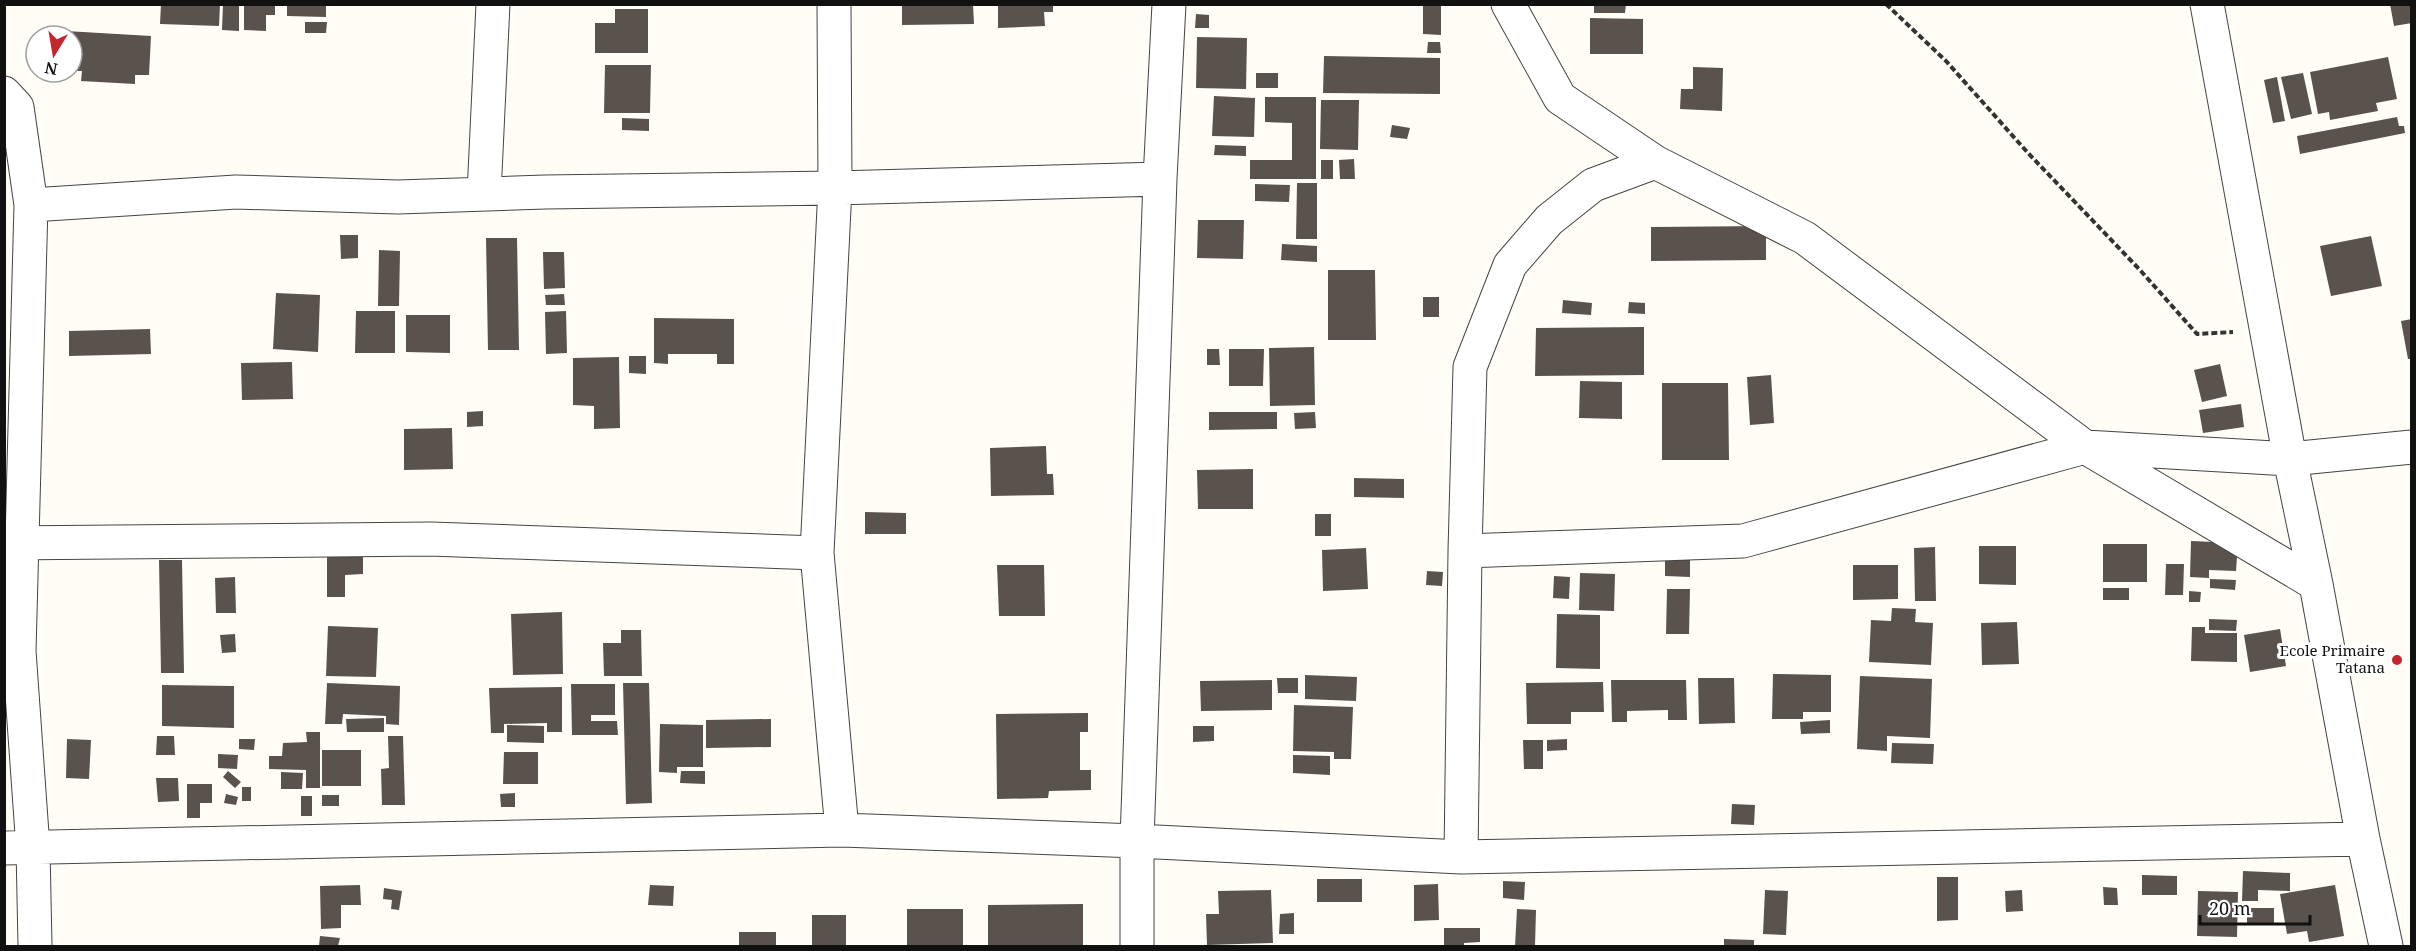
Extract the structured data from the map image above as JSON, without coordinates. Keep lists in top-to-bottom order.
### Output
{
  "places": ["Ecole Primaire Tatana"],
  "scale_bar": "20 m",
  "north": "bottom"
}
